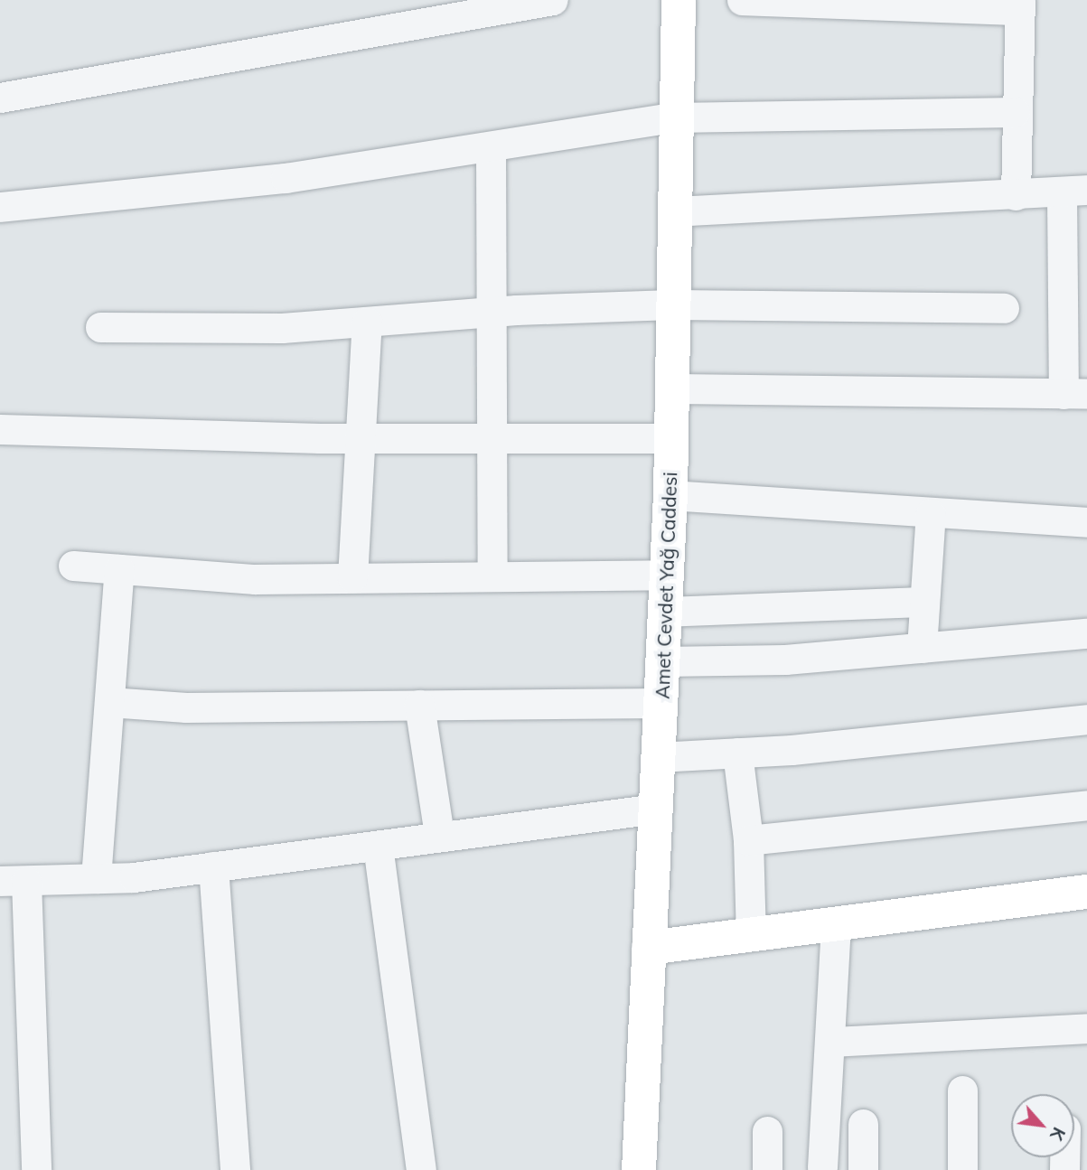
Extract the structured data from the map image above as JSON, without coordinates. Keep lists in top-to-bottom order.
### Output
{
  "streets": {
    "main road": ["Amet Cevdet Yağ Caddesi"]
  },
  "north": "bottom right"
}
